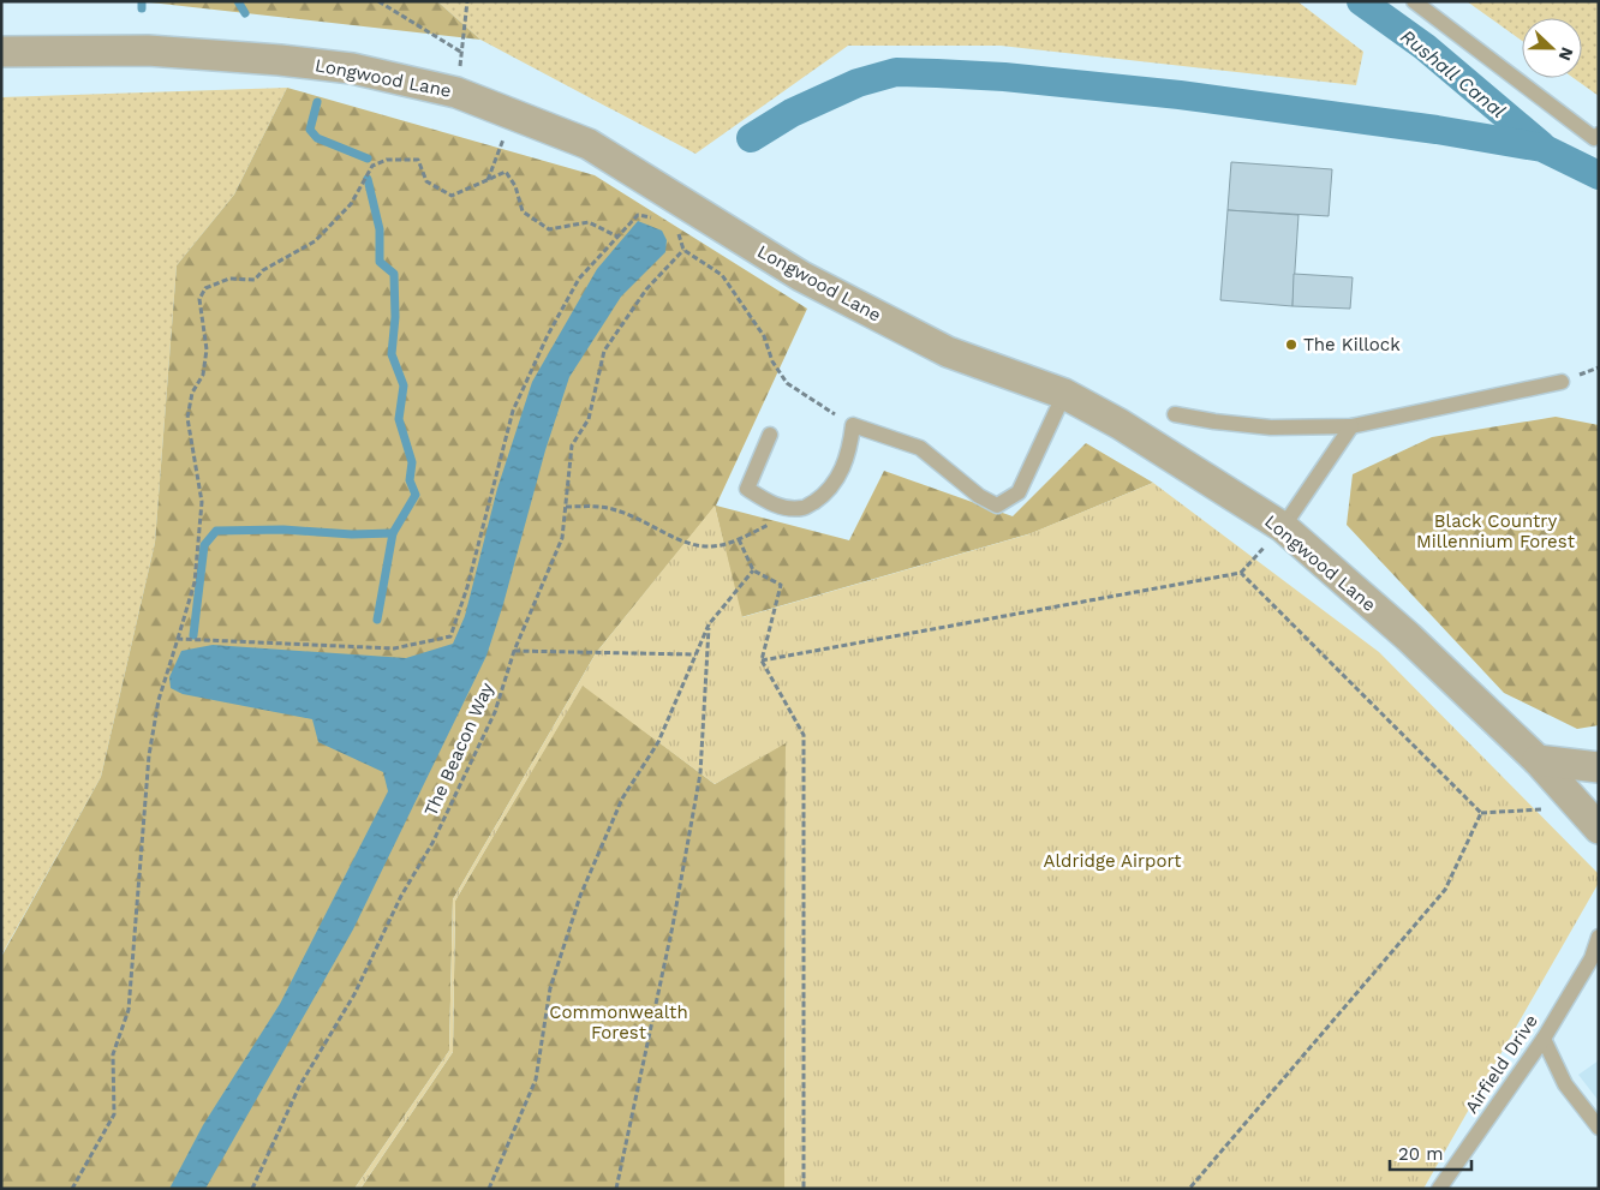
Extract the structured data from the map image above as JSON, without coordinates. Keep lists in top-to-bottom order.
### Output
{
  "streets": {
    "street": ["Longwood Lane"],
    "lane": ["Airfield Drive"],
    "path": ["The Beacon Way"]
  },
  "water": ["Rushall Canal"],
  "parks": ["Black Country Millennium Forest", "Aldridge Airport", "Commonwealth Forest"],
  "places": ["The Killock"],
  "scale_bar": "20 m",
  "north": "right"
}
